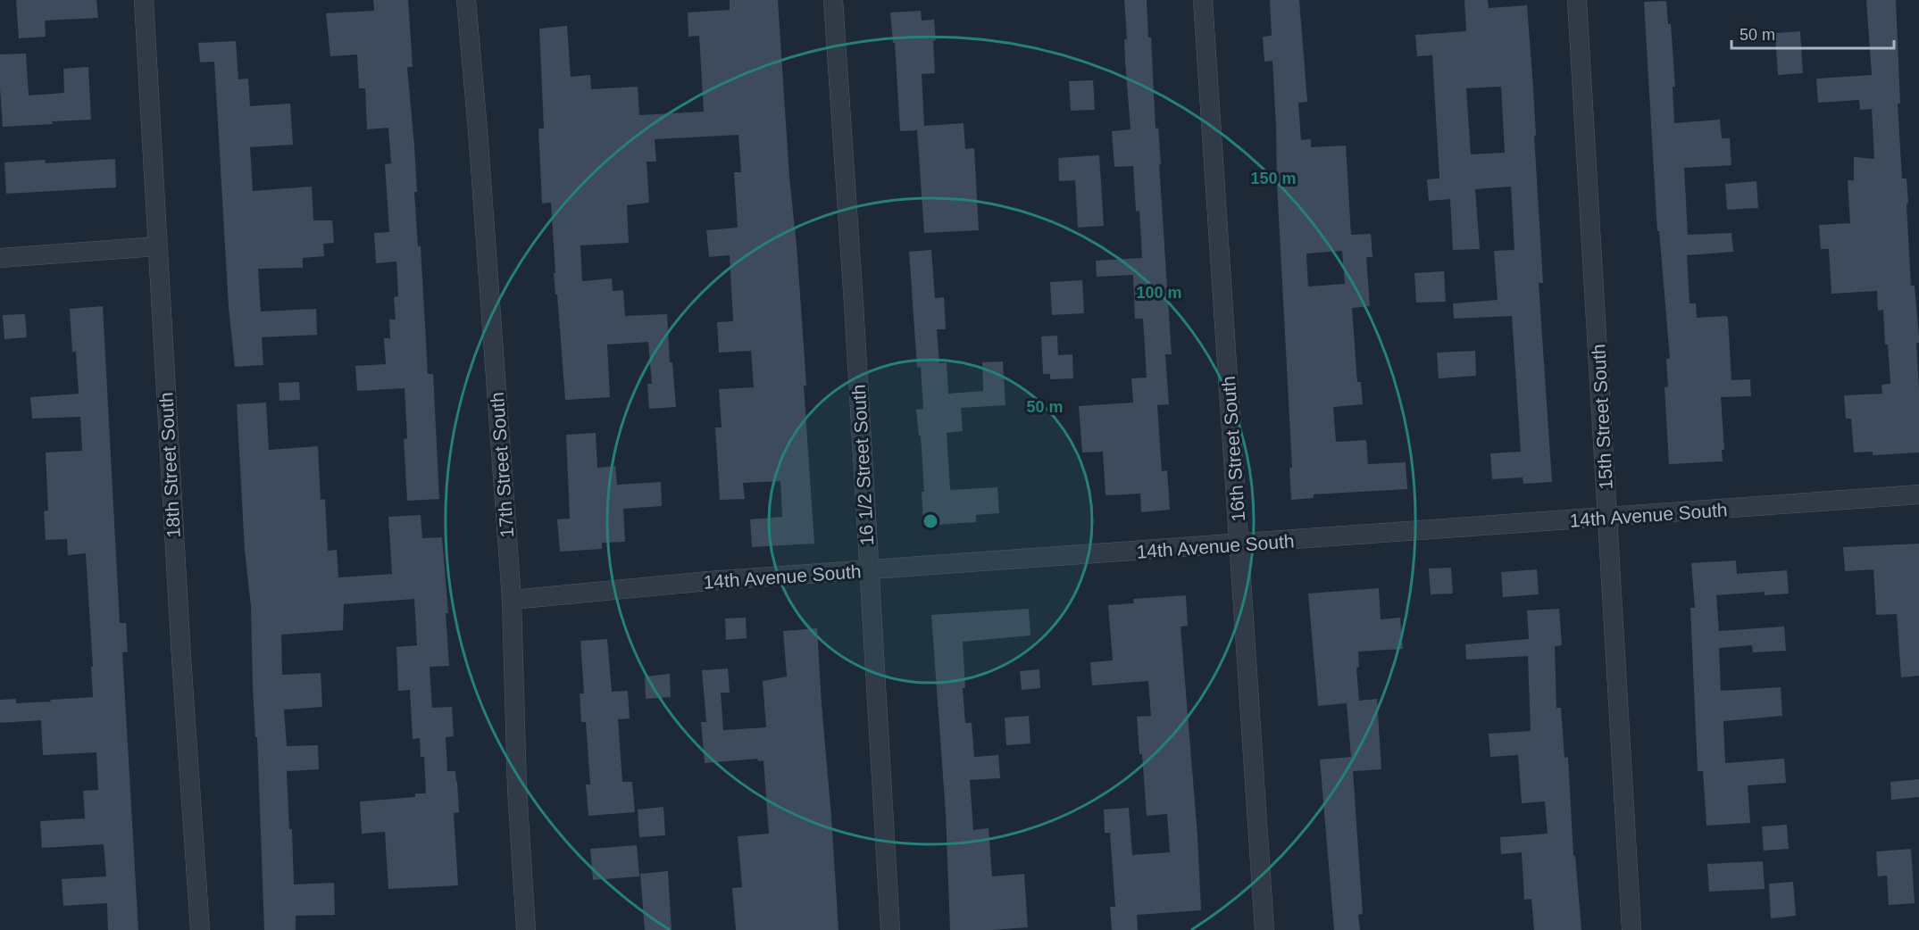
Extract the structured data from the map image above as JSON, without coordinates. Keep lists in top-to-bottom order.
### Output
{
  "streets": {
    "street": [
      "15th Street South",
      "16th Street South",
      "18th Street South",
      "17th Street South",
      "16 1/2 Street South",
      "14th Avenue South"
    ]
  },
  "crossings": [
    ["15th Street South", "14th Avenue South"],
    ["16th Street South", "14th Avenue South"],
    ["17th Street South", "14th Avenue South"],
    ["16 1/2 Street South", "14th Avenue South"]
  ],
  "scale_bar": "50 m",
  "rings": ["150 m", "100 m", "50 m"]
}
